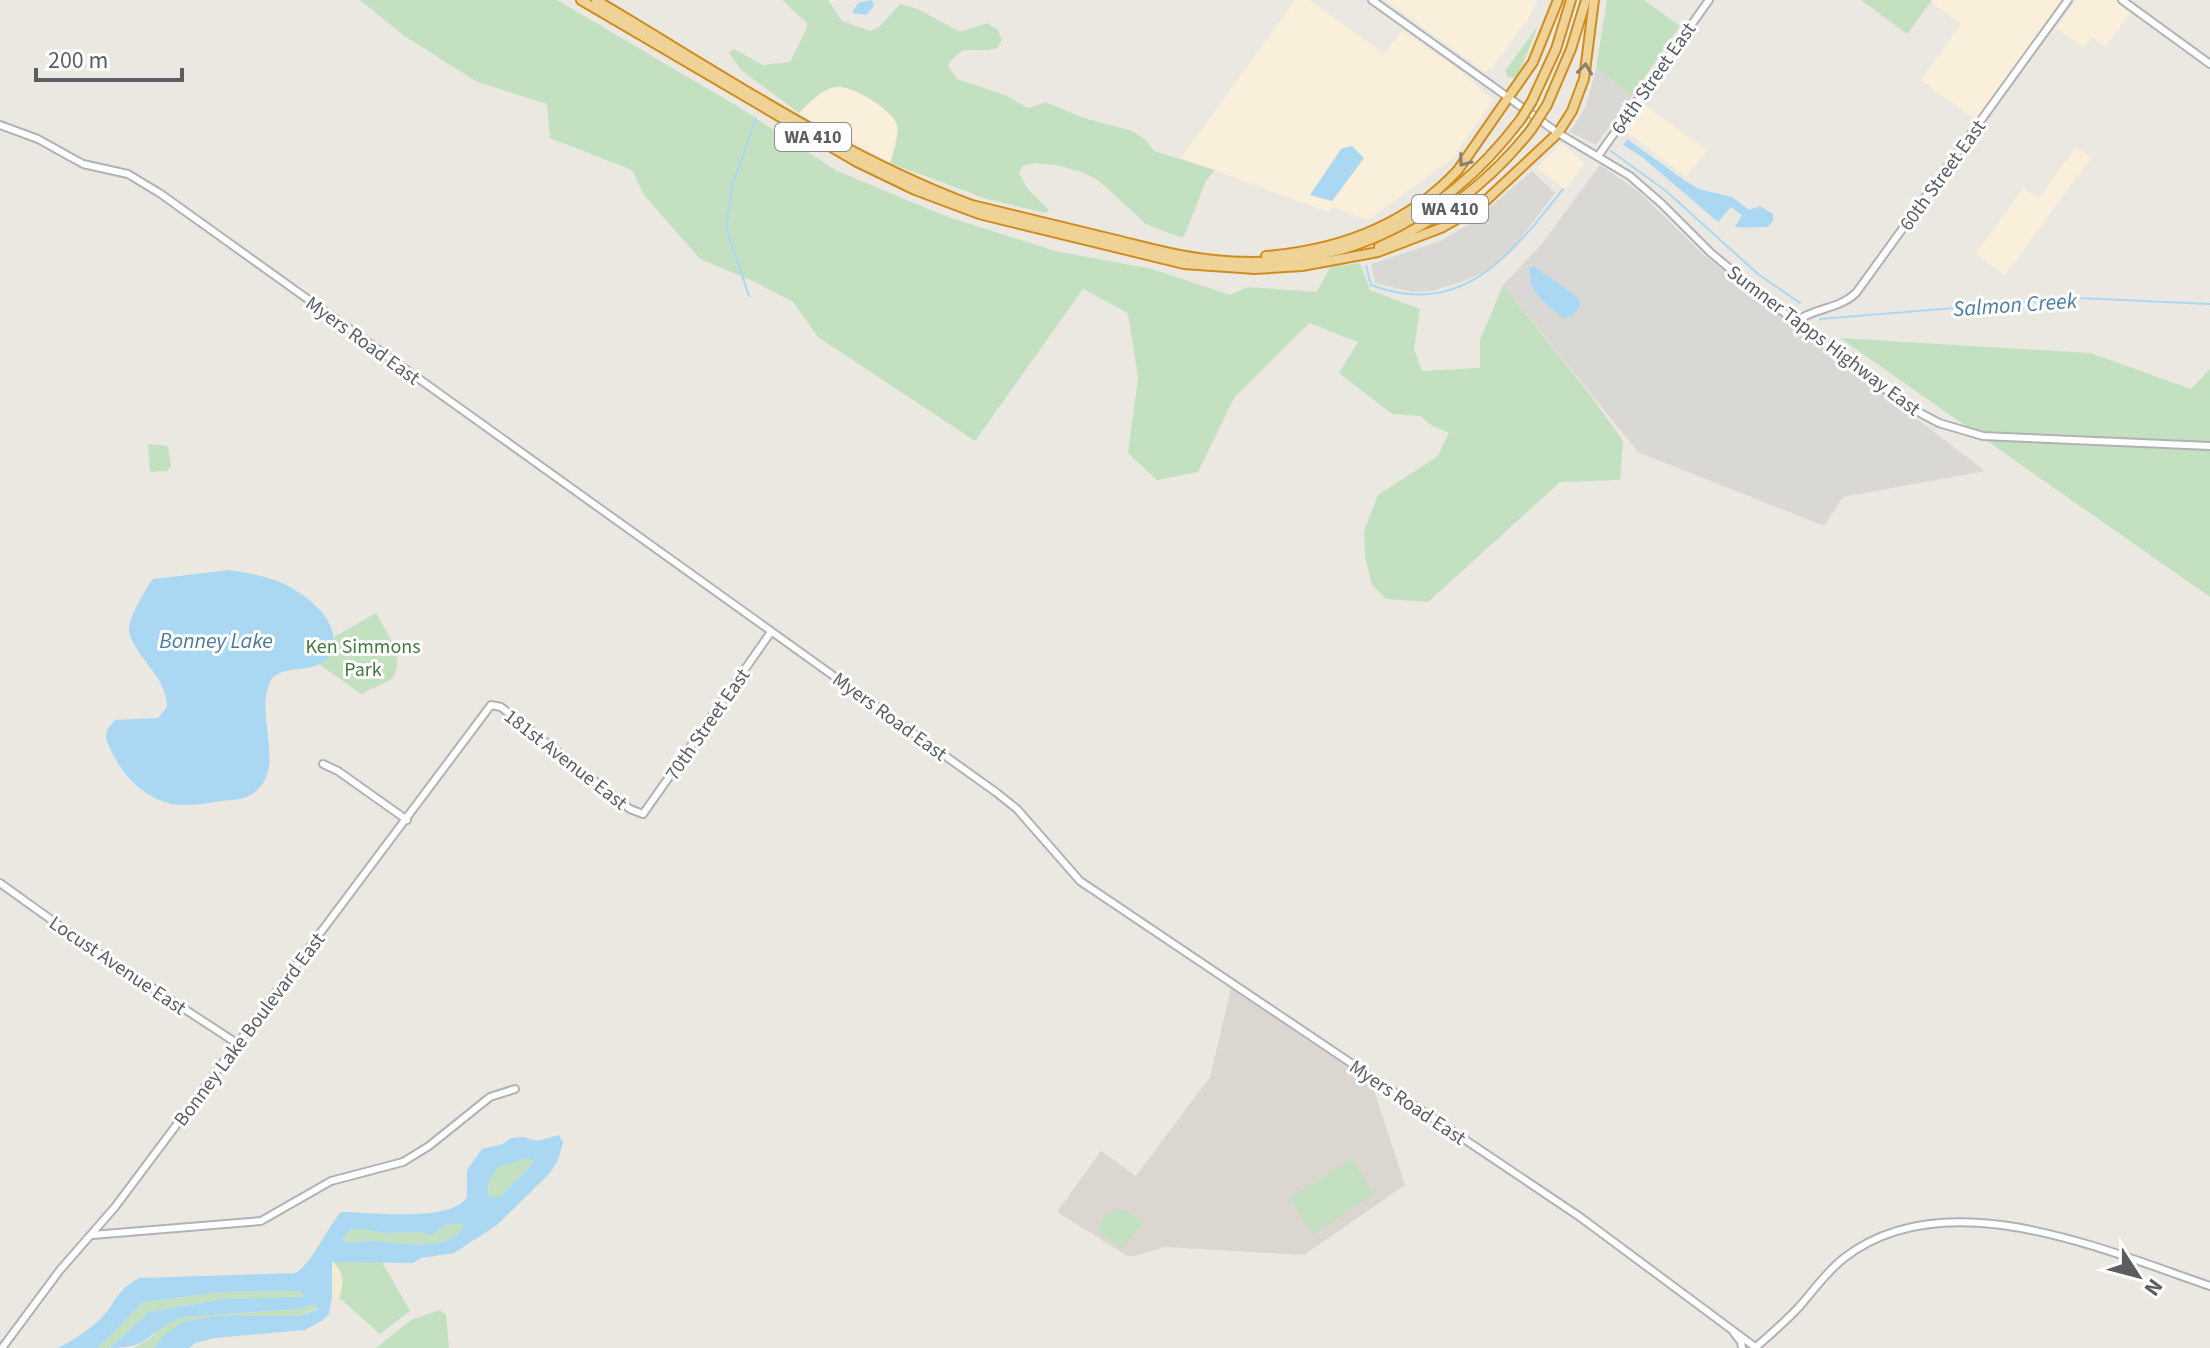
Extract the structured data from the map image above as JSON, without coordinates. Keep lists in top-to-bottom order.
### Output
{
  "streets": {
    "highway": ["WA 410"],
    "street": [
      "64th Street East",
      "60th Street East",
      "Myers Road East",
      "Sumner Tapps Highway East",
      "70th Street East",
      "181st Avenue East",
      "Locust Avenue East",
      "Bonney Lake Boulevard East"
    ]
  },
  "crossings": [
    ["64th Street East", "Sumner Tapps Highway East"],
    ["60th Street East", "Sumner Tapps Highway East"],
    ["Myers Road East", "70th Street East"],
    ["70th Street East", "181st Avenue East"],
    ["181st Avenue East", "Bonney Lake Boulevard East"],
    ["Locust Avenue East", "Bonney Lake Boulevard East"]
  ],
  "water": ["Salmon Creek", "Bonney Lake"],
  "parks": ["Ken Simmons Park"],
  "scale_bar": "200 m",
  "north": "bottom right"
}
